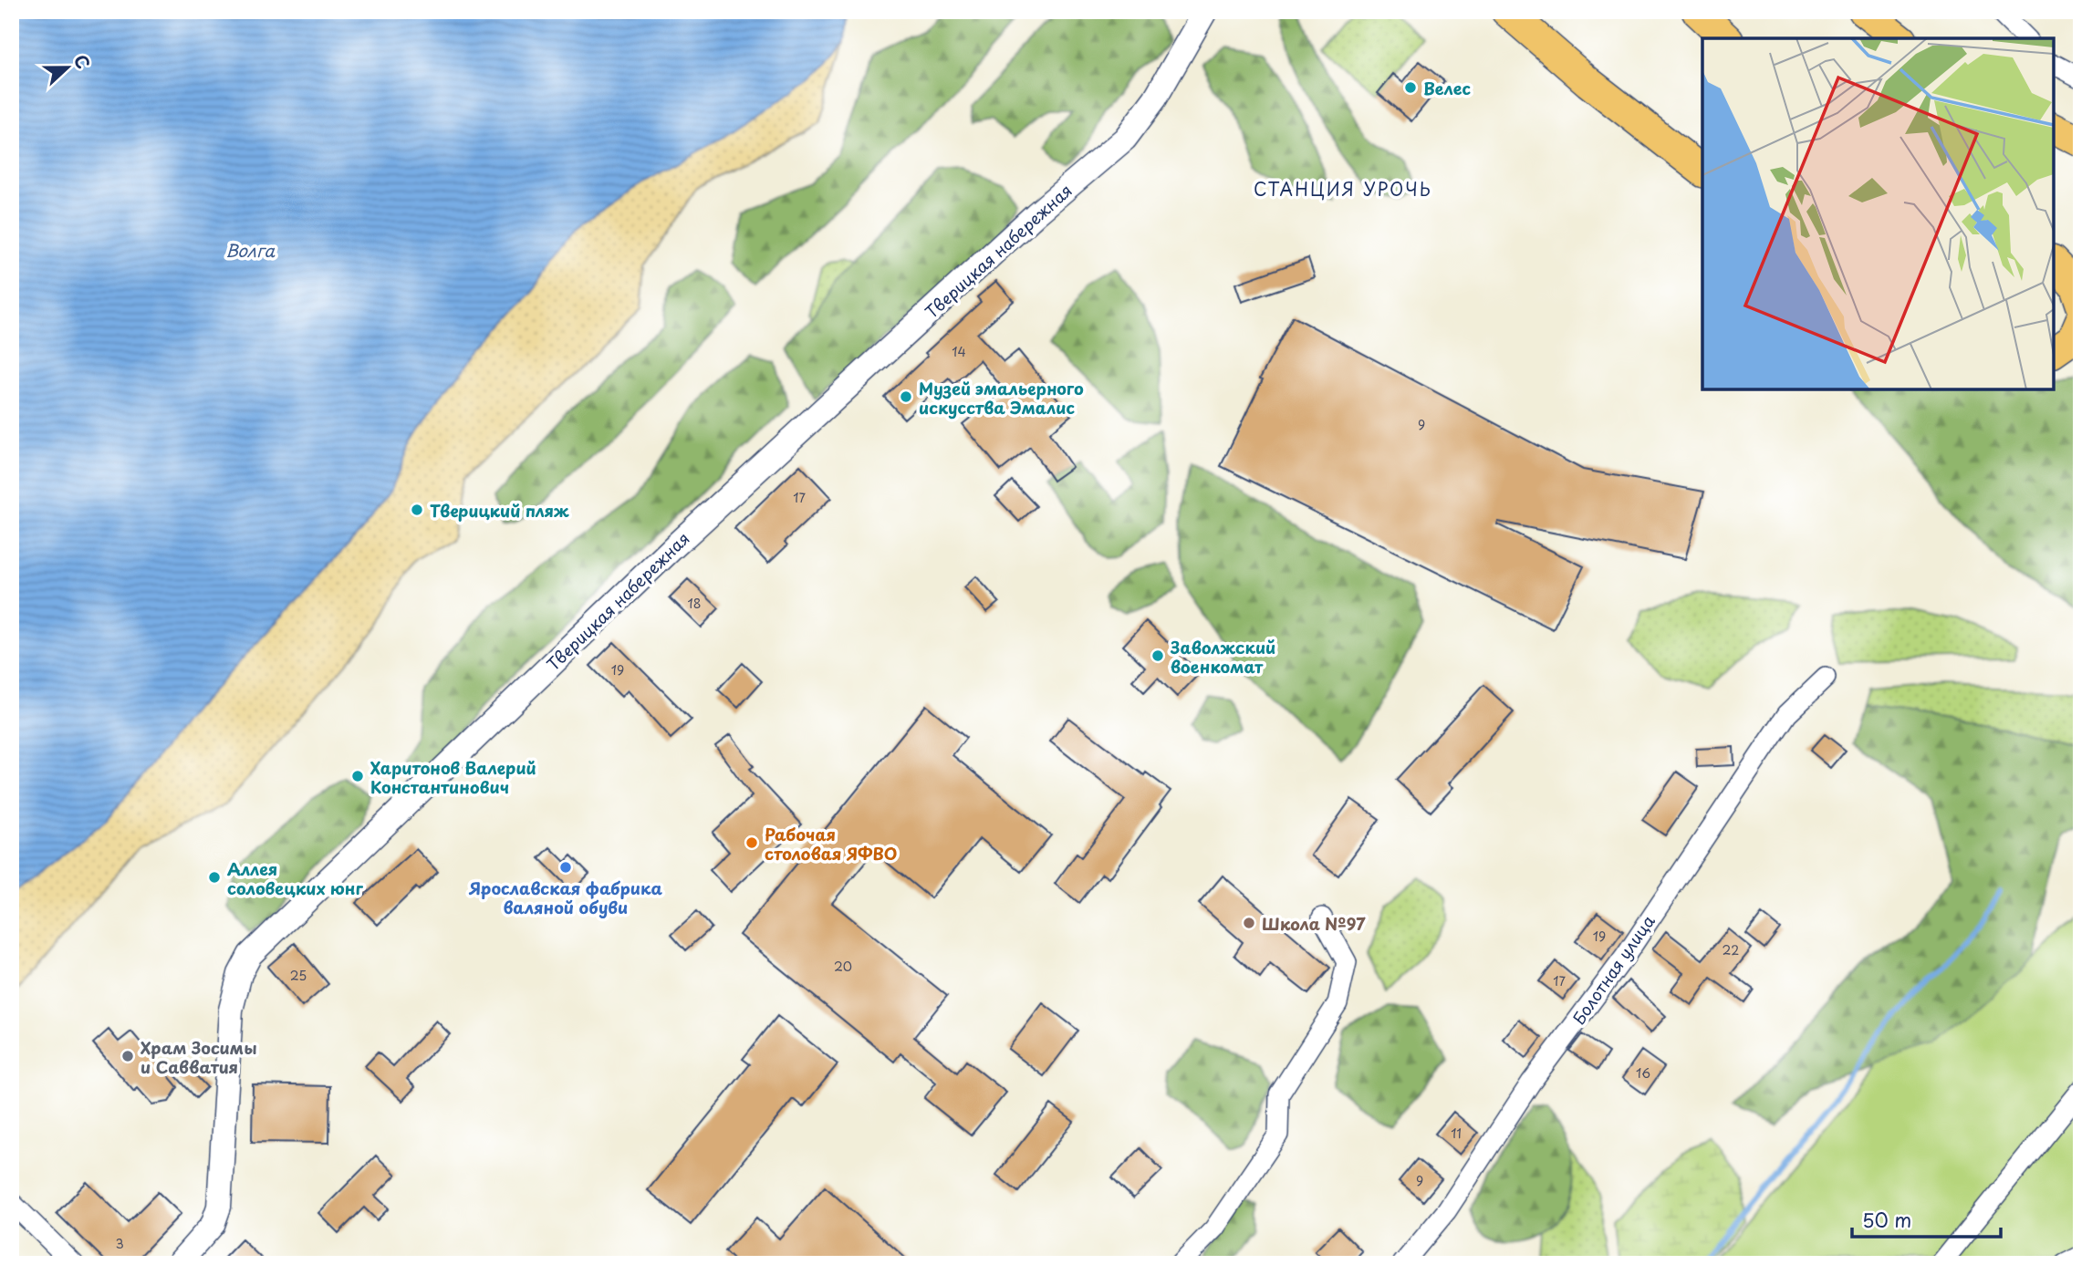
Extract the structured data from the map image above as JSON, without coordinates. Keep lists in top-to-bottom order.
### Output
{
  "streets": {
    "street": ["Тверицкая набережная", "Болотная улица"]
  },
  "districts": ["СТАНЦИЯ УРОЧЬ"],
  "water": ["Волга"],
  "places": [
    "Велес",
    "Музей эмальерного искусства Эмалис",
    "Тверицкий пляж",
    "Заволжский военкомат",
    "Харитонов Валерий Константинович",
    "Рабочая столовая ЯФВО",
    "Ярославская фабрика валяной обуви",
    "Аллея соловецких юнг",
    "Школа №97",
    "Храм Зосимы и Савватия"
  ],
  "house_numbers": [
    "14",
    "9",
    "17",
    "18",
    "19",
    "19",
    "22",
    "20",
    "25",
    "17",
    "16",
    "11",
    "9",
    "3"
  ],
  "scale_bar": "50 m",
  "north": "right"
}
